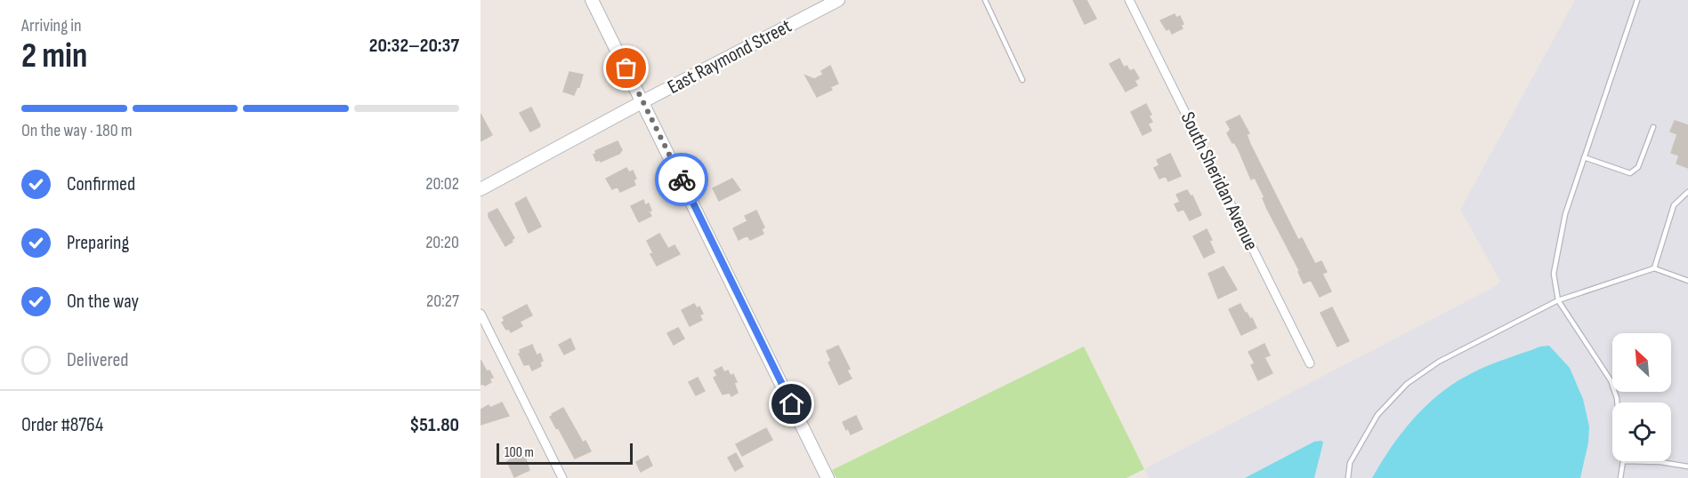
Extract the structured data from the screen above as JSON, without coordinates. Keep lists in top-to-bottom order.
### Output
{
  "streets": {
    "main road": ["East Raymond Street"],
    "street": ["South Sheridan Avenue"]
  },
  "scale_bar": "100 m",
  "north": "top left",
  "page": {
    "heading": ["2 min", "Arriving in", "20:32–20:37"],
    "panel": ["Order #8764", "$51.80"],
    "bar": "On the way · 180 m",
    "list": [
      ["Confirmed", "20:02"],
      ["Preparing", "20:20"],
      ["On the way", "20:27"],
      "Delivered"
    ],
    "scale": "100 m"
  }
}
